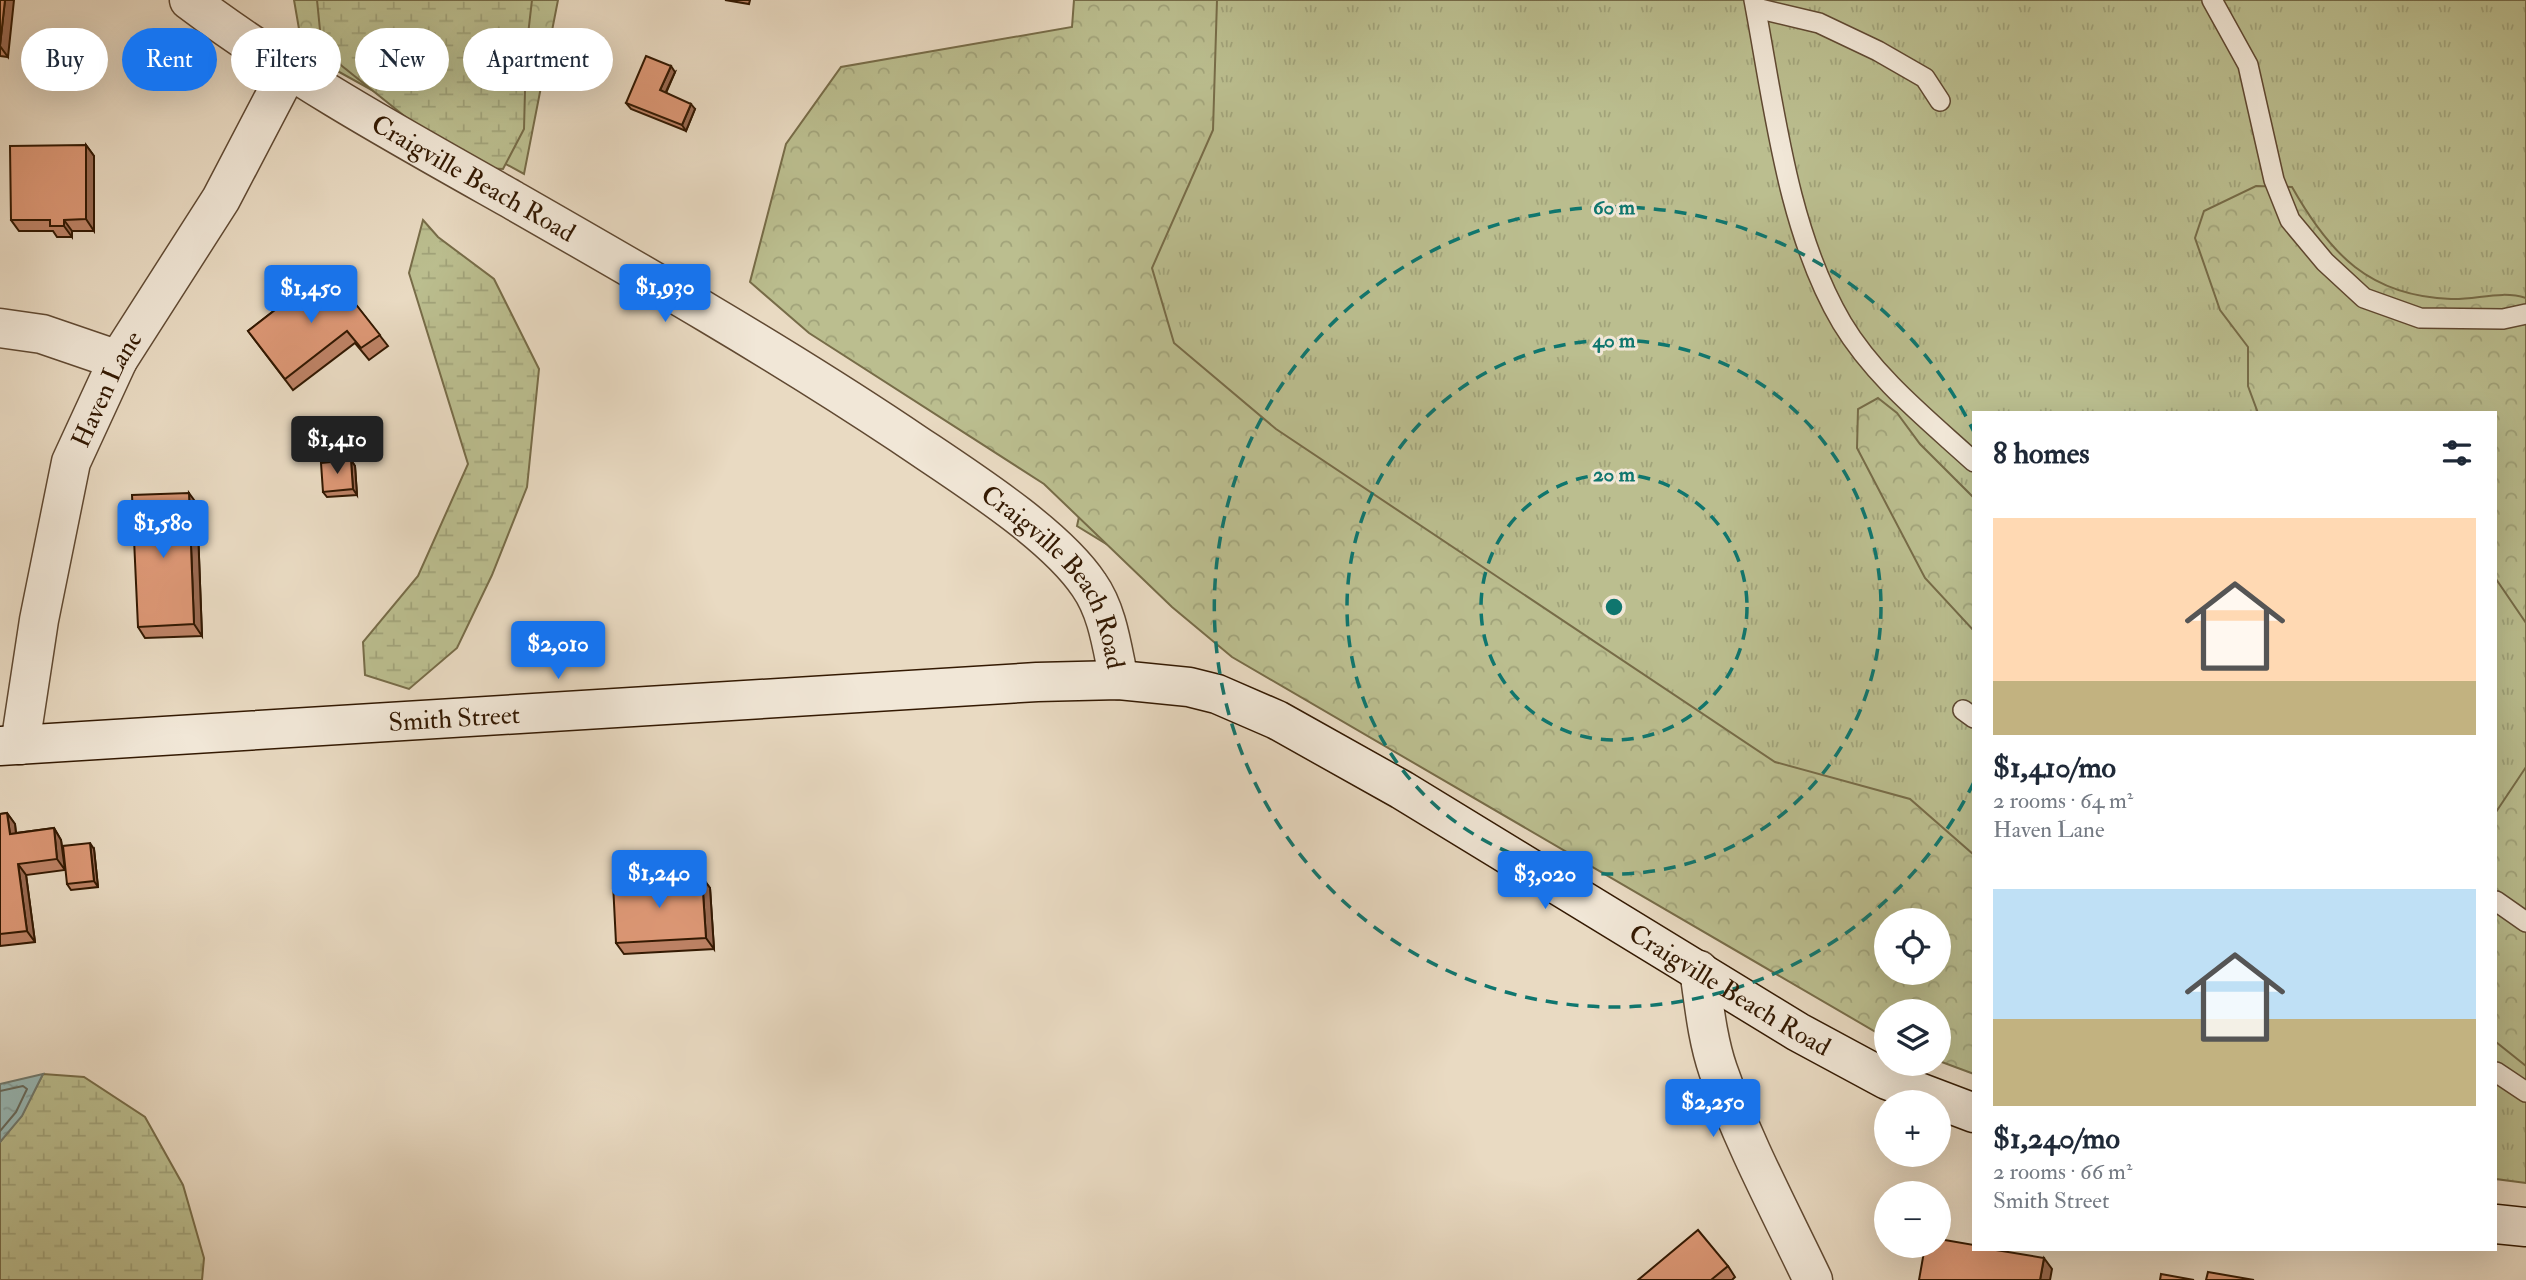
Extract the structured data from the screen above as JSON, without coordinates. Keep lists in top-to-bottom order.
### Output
{
  "streets": {
    "street": ["Craigville Beach Road", "Haven Lane", "Smith Street"]
  },
  "crossings": [
    ["Craigville Beach Road", "Smith Street"],
    ["Haven Lane", "Smith Street"]
  ],
  "page": {
    "chip": [
      "Buy",
      "Rent",
      "Filters",
      "New",
      "Apartment"
    ],
    "price": [
      "$1,930",
      "$1,450",
      "$1,410",
      "$1,580",
      "$2,010",
      "$1,240",
      "$3,020",
      "$2,250"
    ],
    "heading": "8 homes",
    "list": [
      {
        "name": "$1,410/mo",
        "note": "2 rooms · 64 m² · Haven Lane"
      },
      {
        "name": "$1,240/mo",
        "note": "2 rooms · 66 m² · Smith Street"
      }
    ],
    "map_buttons": ["+", "−"]
  },
  "rings": ["60 m", "40 m", "20 m"]
}
